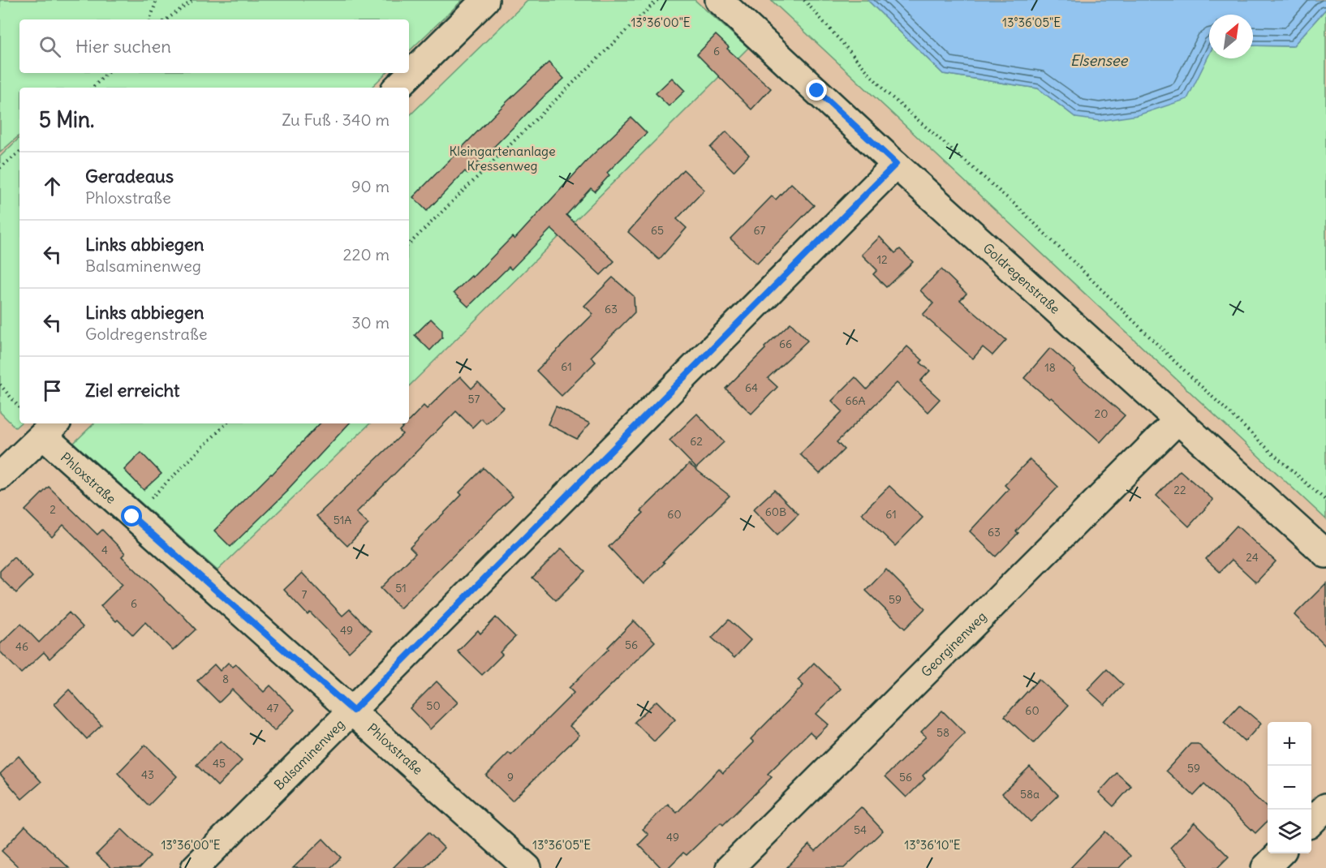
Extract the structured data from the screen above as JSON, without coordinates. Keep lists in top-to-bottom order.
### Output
{
  "streets": {
    "street": [
      "Goldregenstraße",
      "Phloxstraße",
      "Georginenweg",
      "Balsaminenweg"
    ]
  },
  "crossings": [
    ["Goldregenstraße", "Georginenweg"],
    ["Goldregenstraße", "Balsaminenweg"],
    ["Phloxstraße", "Balsaminenweg"]
  ],
  "water": ["Elsensee"],
  "parks": ["Kleingartenanlage Kressenweg"],
  "house_numbers": [
    "6",
    "65",
    "67",
    "12",
    "63",
    "66",
    "61",
    "18",
    "64",
    "57",
    "66A",
    "20",
    "62",
    "22",
    "2",
    "60B",
    "60",
    "61",
    "51A",
    "63",
    "4",
    "24",
    "51",
    "7",
    "59",
    "6",
    "49",
    "56",
    "46",
    "8",
    "50",
    "47",
    "60",
    "58",
    "45",
    "59",
    "43",
    "9",
    "56",
    "58a",
    "54",
    "49"
  ],
  "north": "top right",
  "page": {
    "search": "Hier suchen",
    "heading": ["5 Min.", "Zu Fuß · 340 m"],
    "list": [
      ["Geradeaus", "Phloxstraße", "90 m"],
      ["Links abbiegen", "Balsaminenweg", "220 m"],
      ["Links abbiegen", "Goldregenstraße", "30 m"],
      "Ziel erreicht"
    ],
    "map_buttons": ["+", "−"]
  },
  "coordinates": ["13°36'00\"E", "13°36'05\"E", "13°36'10\"E"]
}
